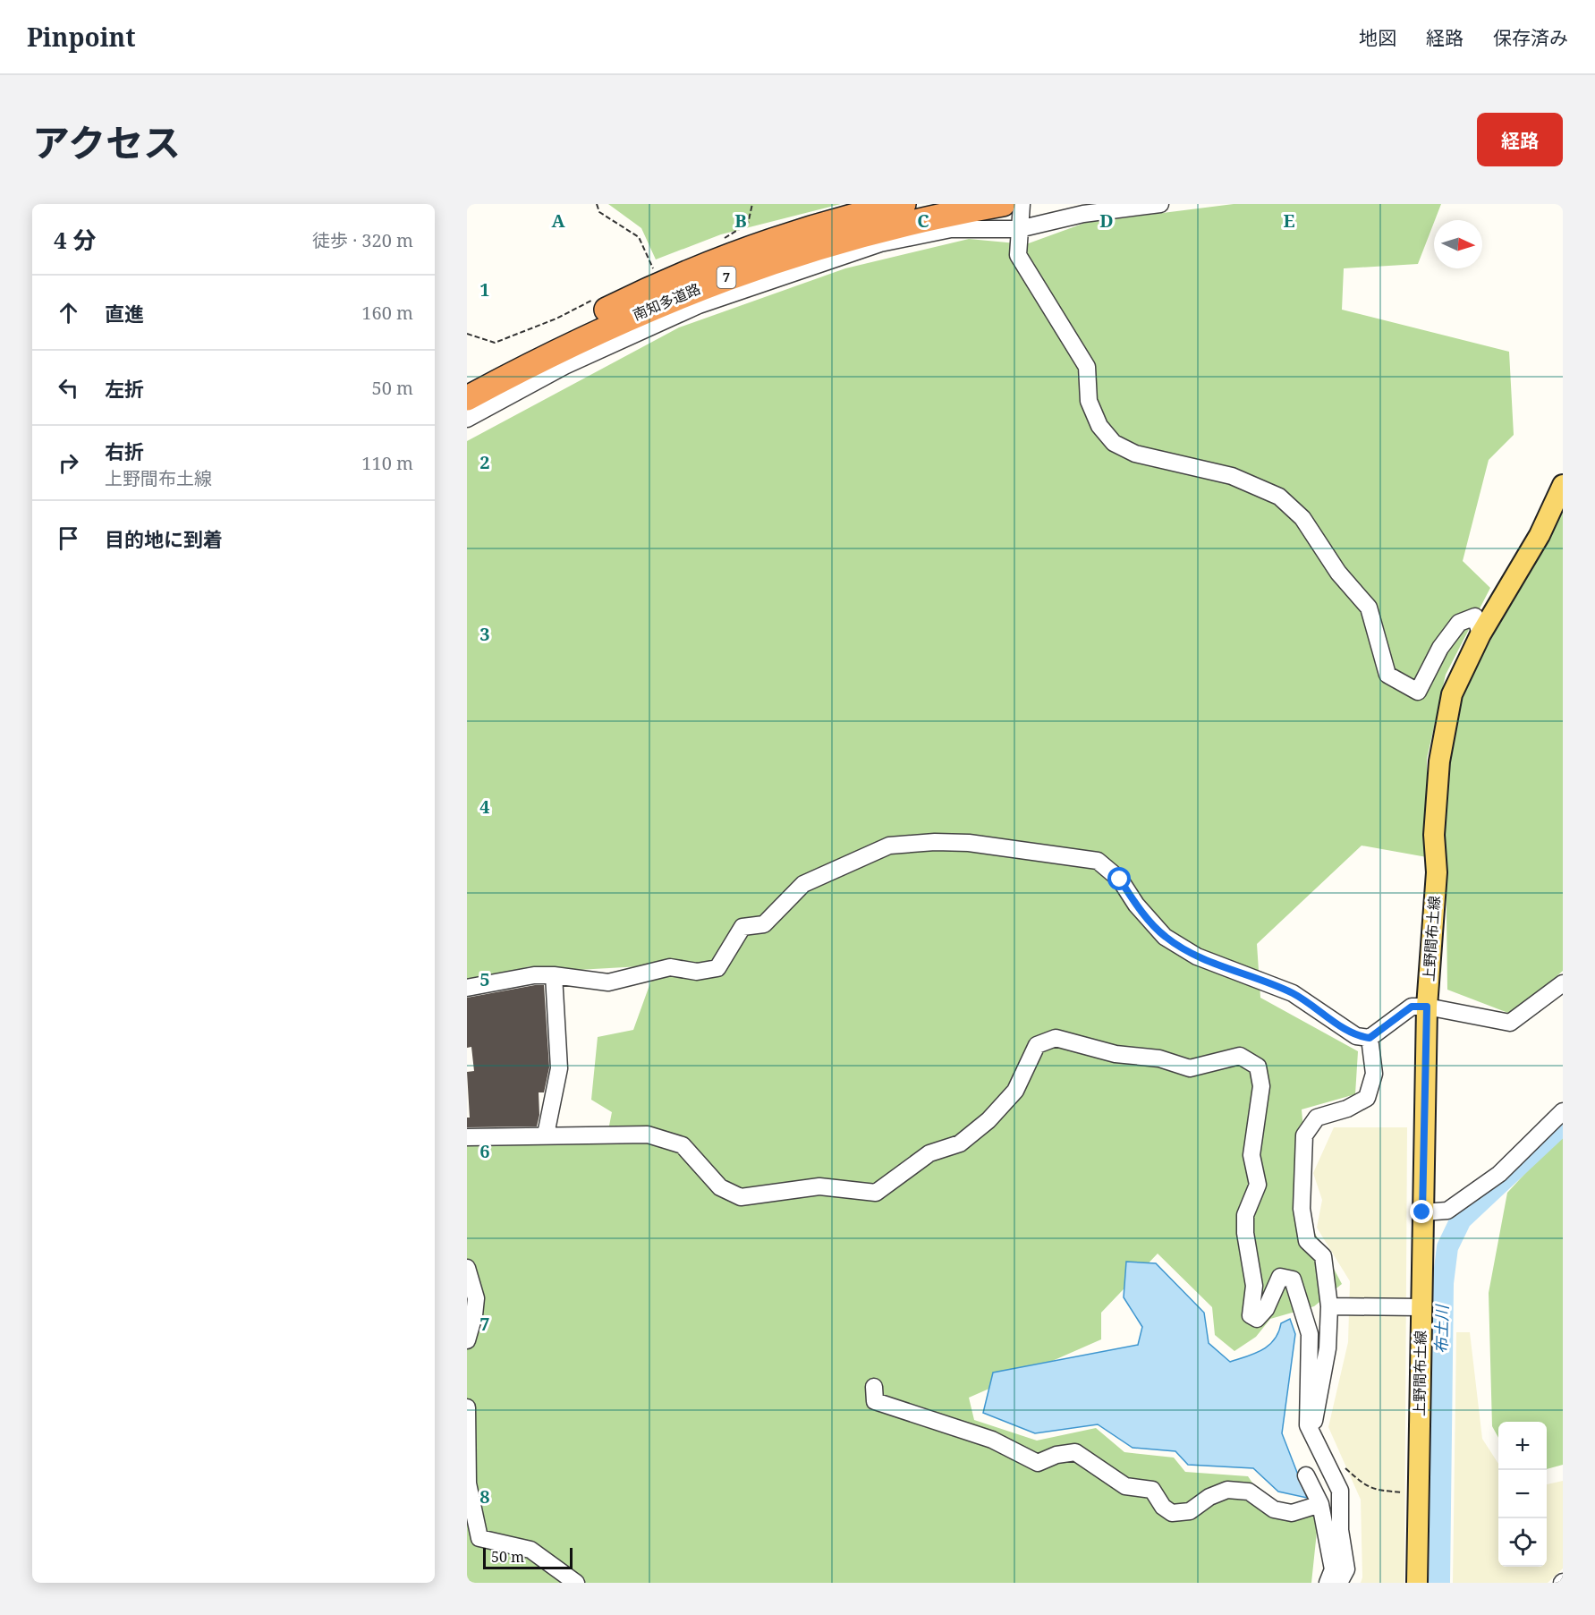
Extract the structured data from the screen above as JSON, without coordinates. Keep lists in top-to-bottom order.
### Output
{
  "streets": {
    "highway": ["7", "南知多道路"],
    "main road": ["上野間布土線"]
  },
  "water": ["布土川"],
  "scale_bar": "50 m",
  "north": "right",
  "page": {
    "header": "Pinpoint",
    "nav": ["地図", "経路", "保存済み"],
    "title": "アクセス",
    "buttons": "経路",
    "heading": ["4 分", "徒歩 · 320 m"],
    "list": [
      ["直進", "160 m"],
      ["左折", "50 m"],
      ["右折", "上野間布土線", "110 m"],
      "目的地に到着"
    ],
    "map_buttons": ["+", "−"],
    "scale": "50 m"
  },
  "grid": {
    "columns": [
      "A",
      "B",
      "C",
      "D",
      "E"
    ],
    "rows": [
      "1",
      "2",
      "3",
      "4",
      "5",
      "6",
      "7",
      "8"
    ]
  }
}
